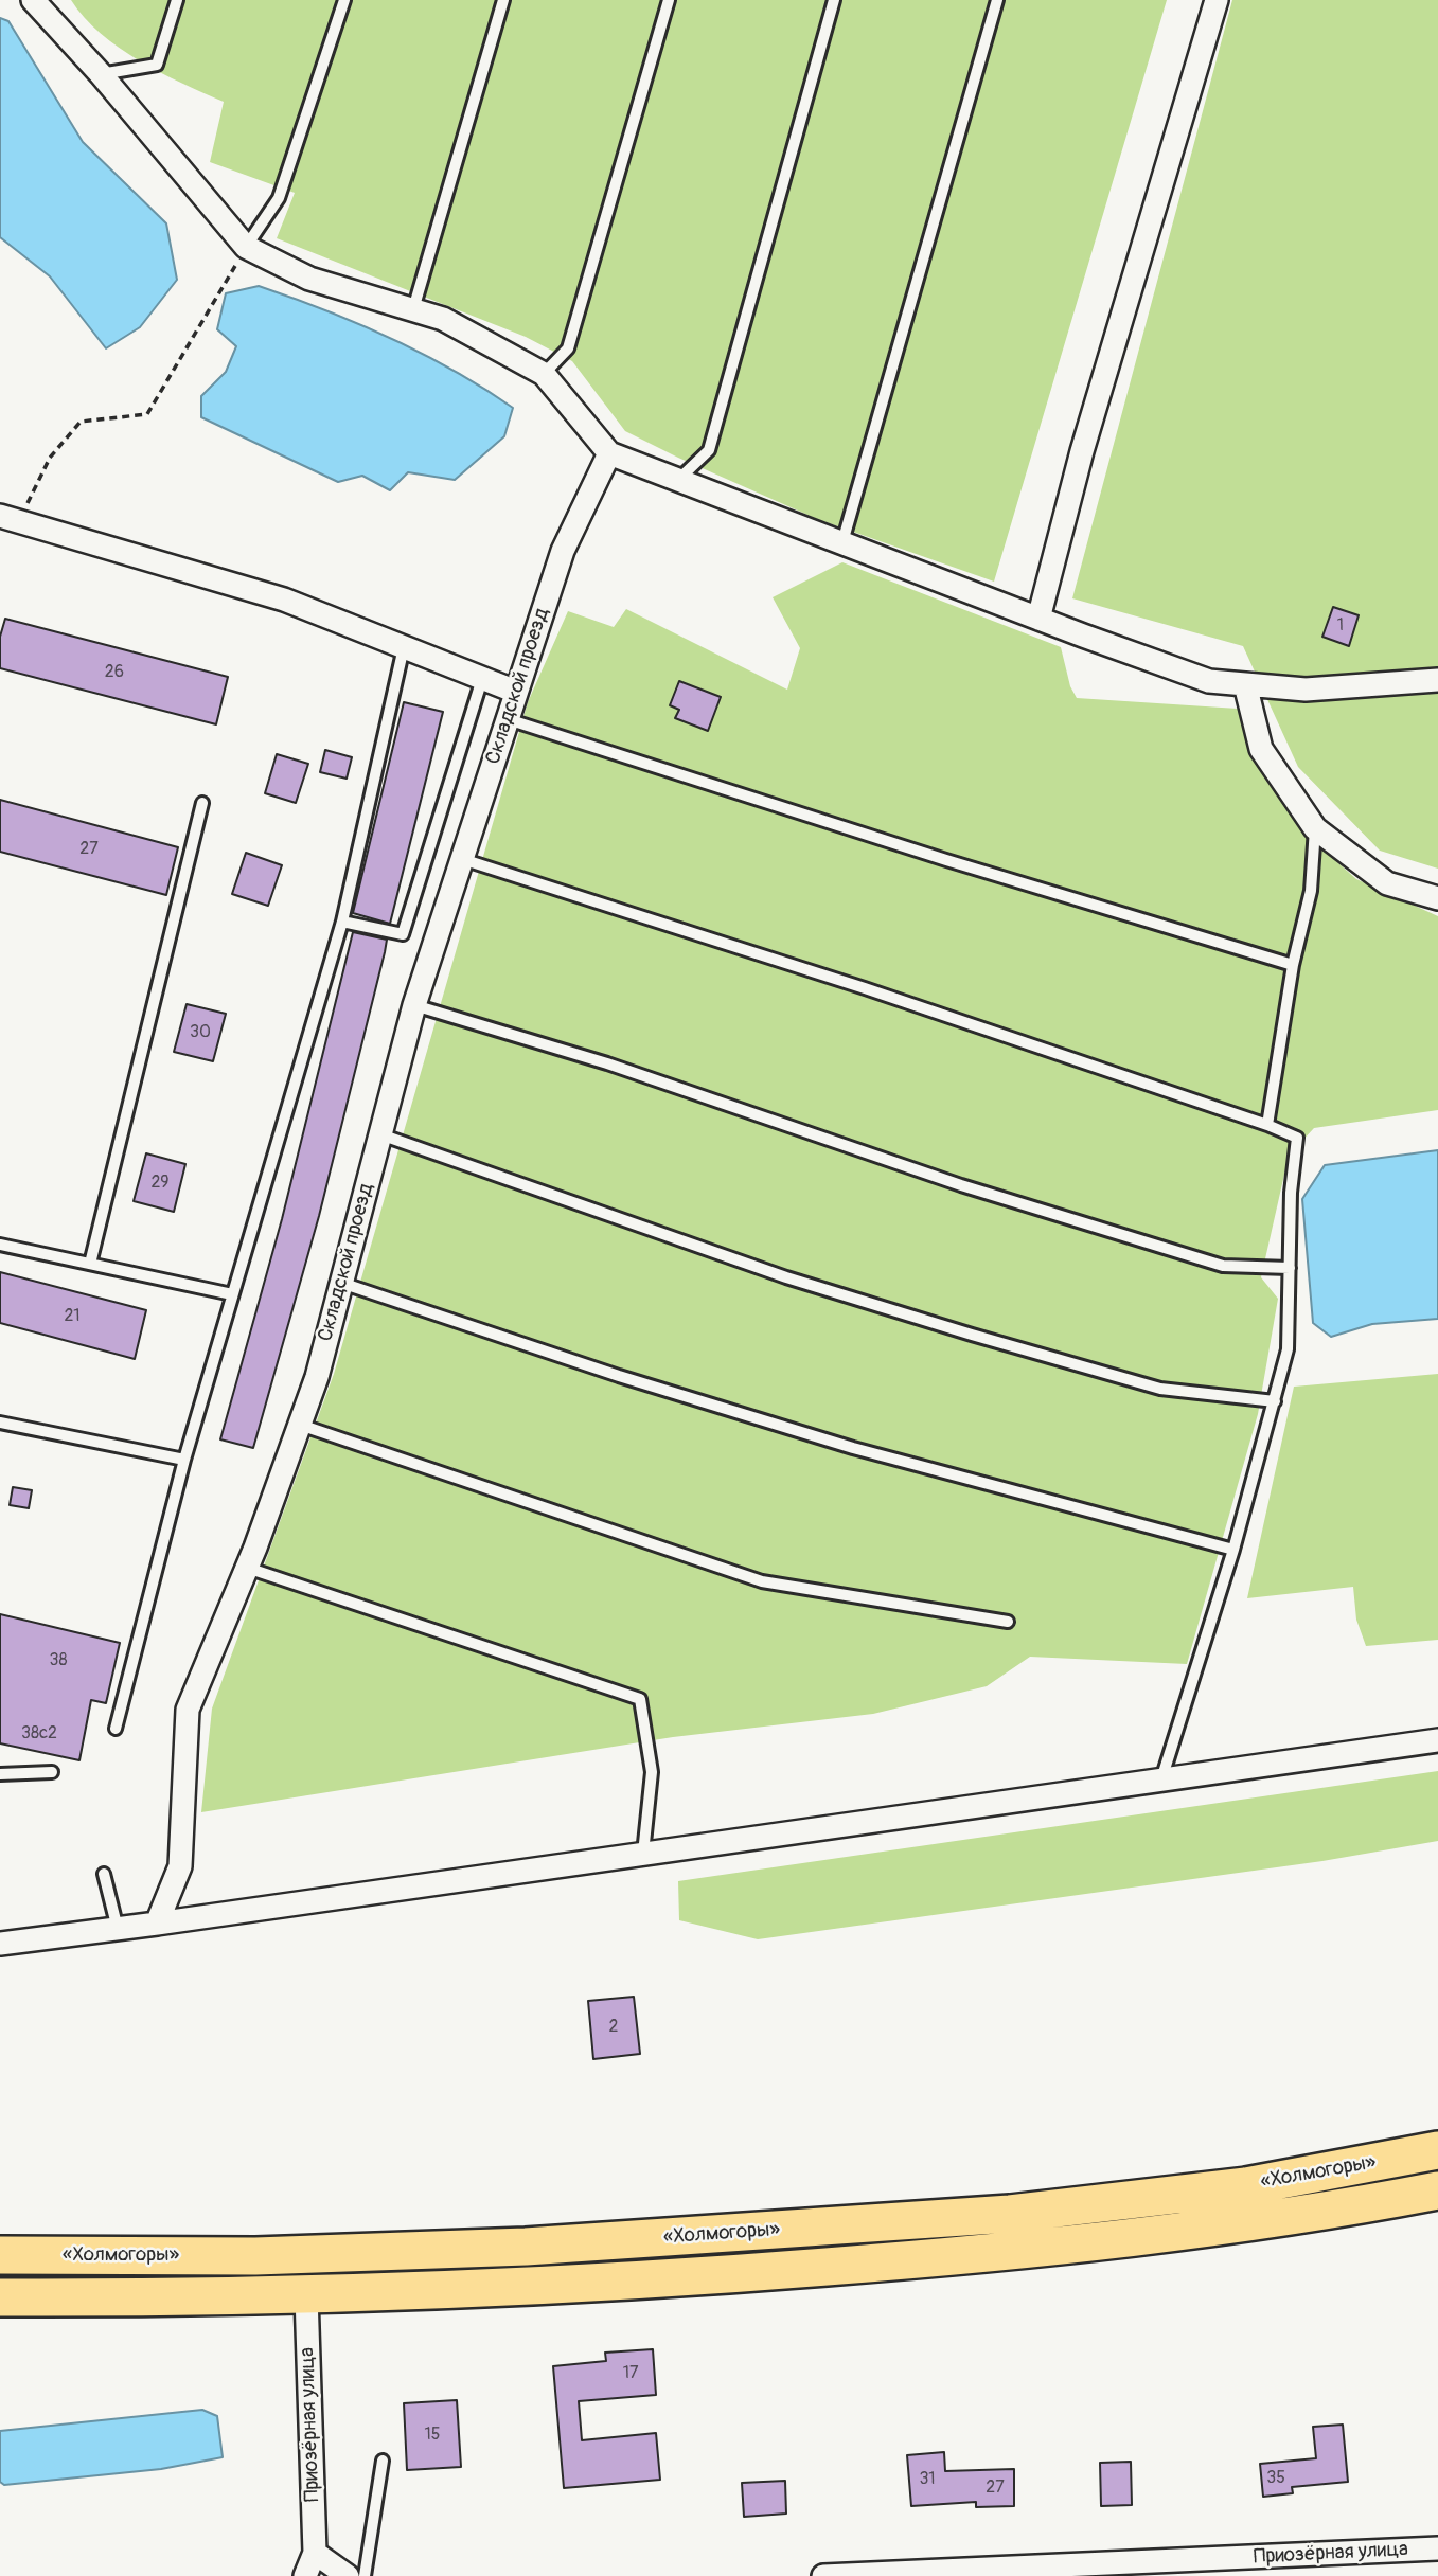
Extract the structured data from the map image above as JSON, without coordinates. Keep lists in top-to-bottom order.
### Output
{
  "streets": {
    "highway": ["«Холмогоры»"],
    "street": ["Складской проезд", "Приозёрная улица"]
  },
  "crossings": [
    ["«Холмогоры»", "Приозёрная улица"]
  ],
  "house_numbers": [
    "1",
    "26",
    "27",
    "30",
    "29",
    "21",
    "38",
    "38с2",
    "2",
    "17",
    "15",
    "35",
    "31",
    "27"
  ]
}
